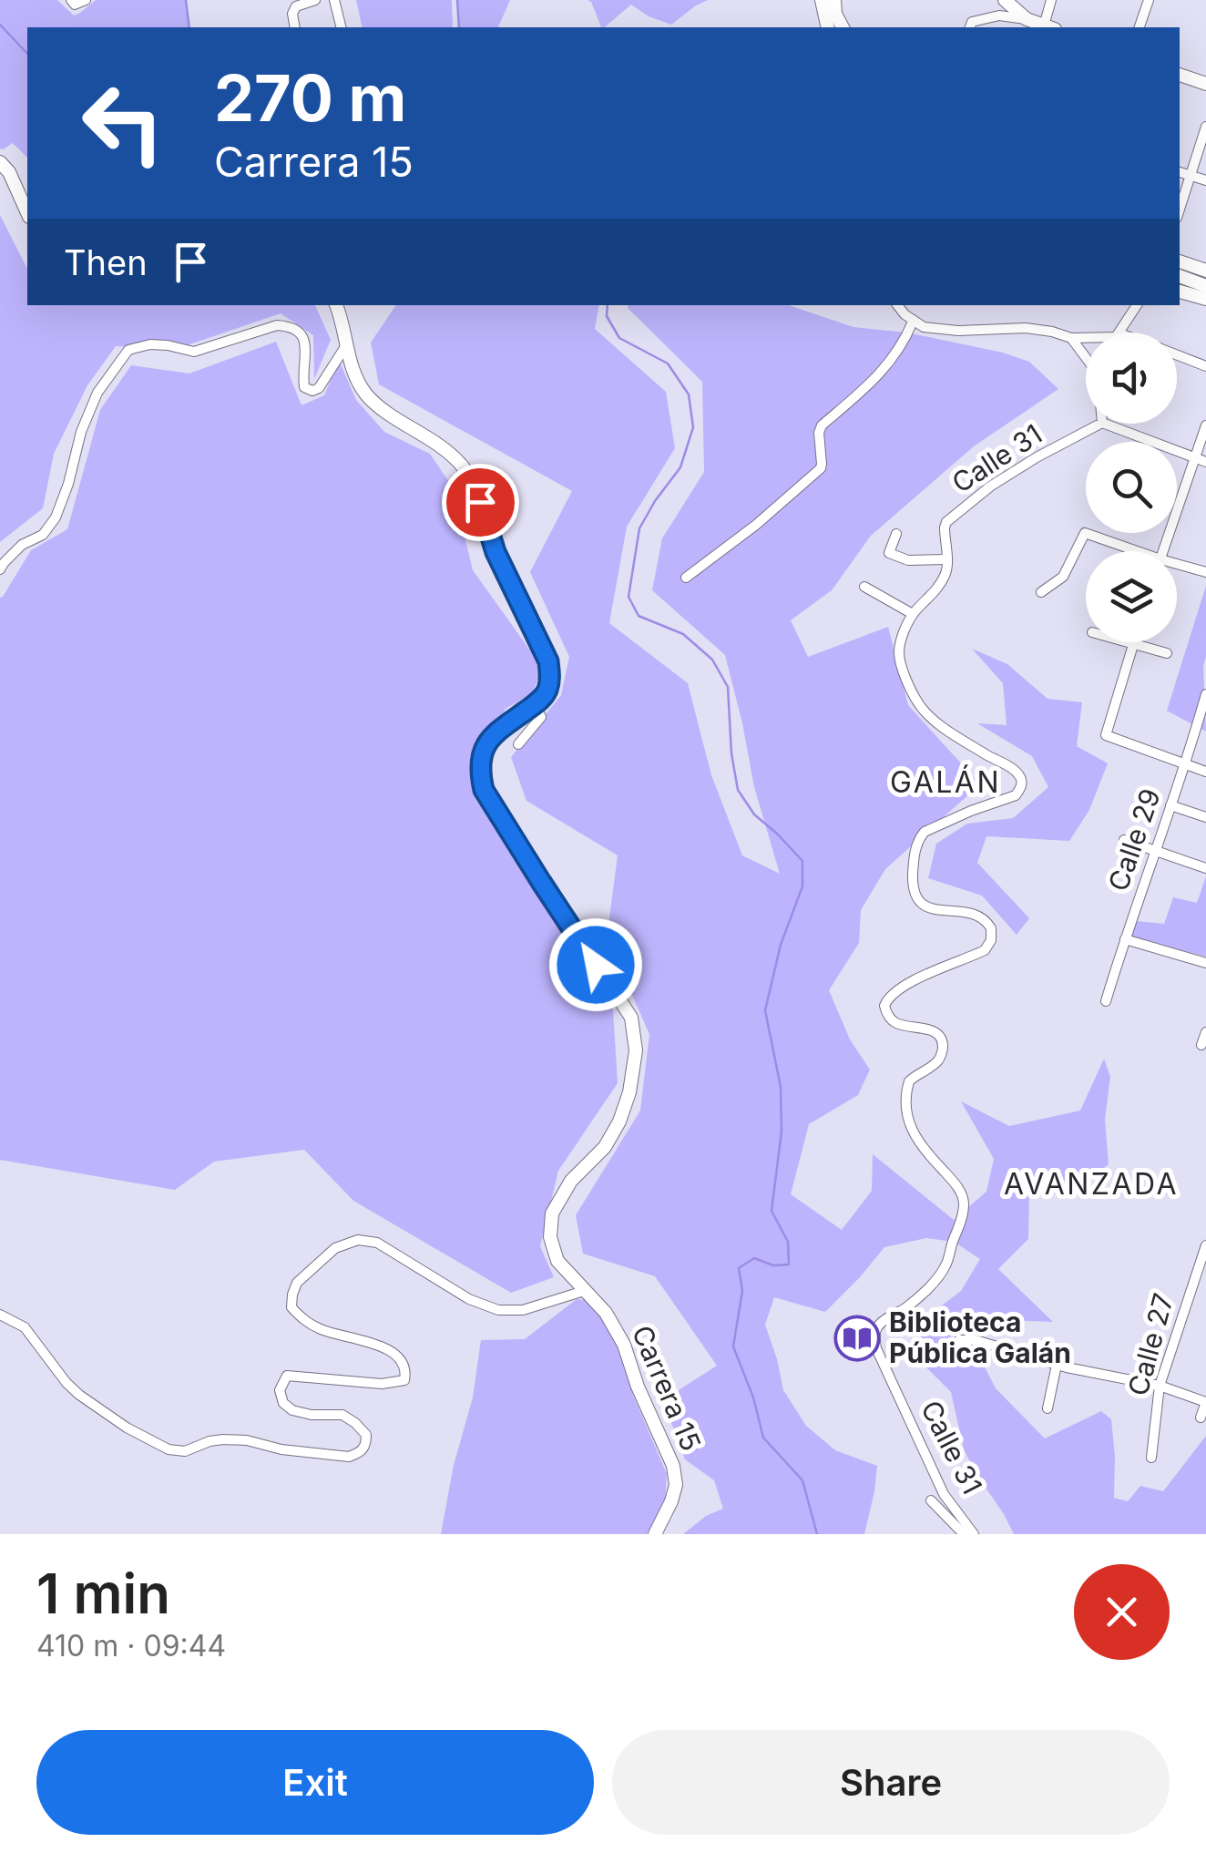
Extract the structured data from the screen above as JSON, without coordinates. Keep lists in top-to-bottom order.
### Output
{
  "streets": {
    "main road": ["Carrera 15"],
    "street": ["Calle 31", "Calle 29", "Calle 27"]
  },
  "districts": ["GALÁN", "AVANZADA"],
  "places": {
    "library": ["Biblioteca Pública Galán"]
  },
  "page": {
    "turn": ["270 m", "Carrera 15"],
    "then": "Then",
    "heading": ["1 min", "410 m · 09:44"],
    "buttons": ["Exit", "Share"]
  }
}
